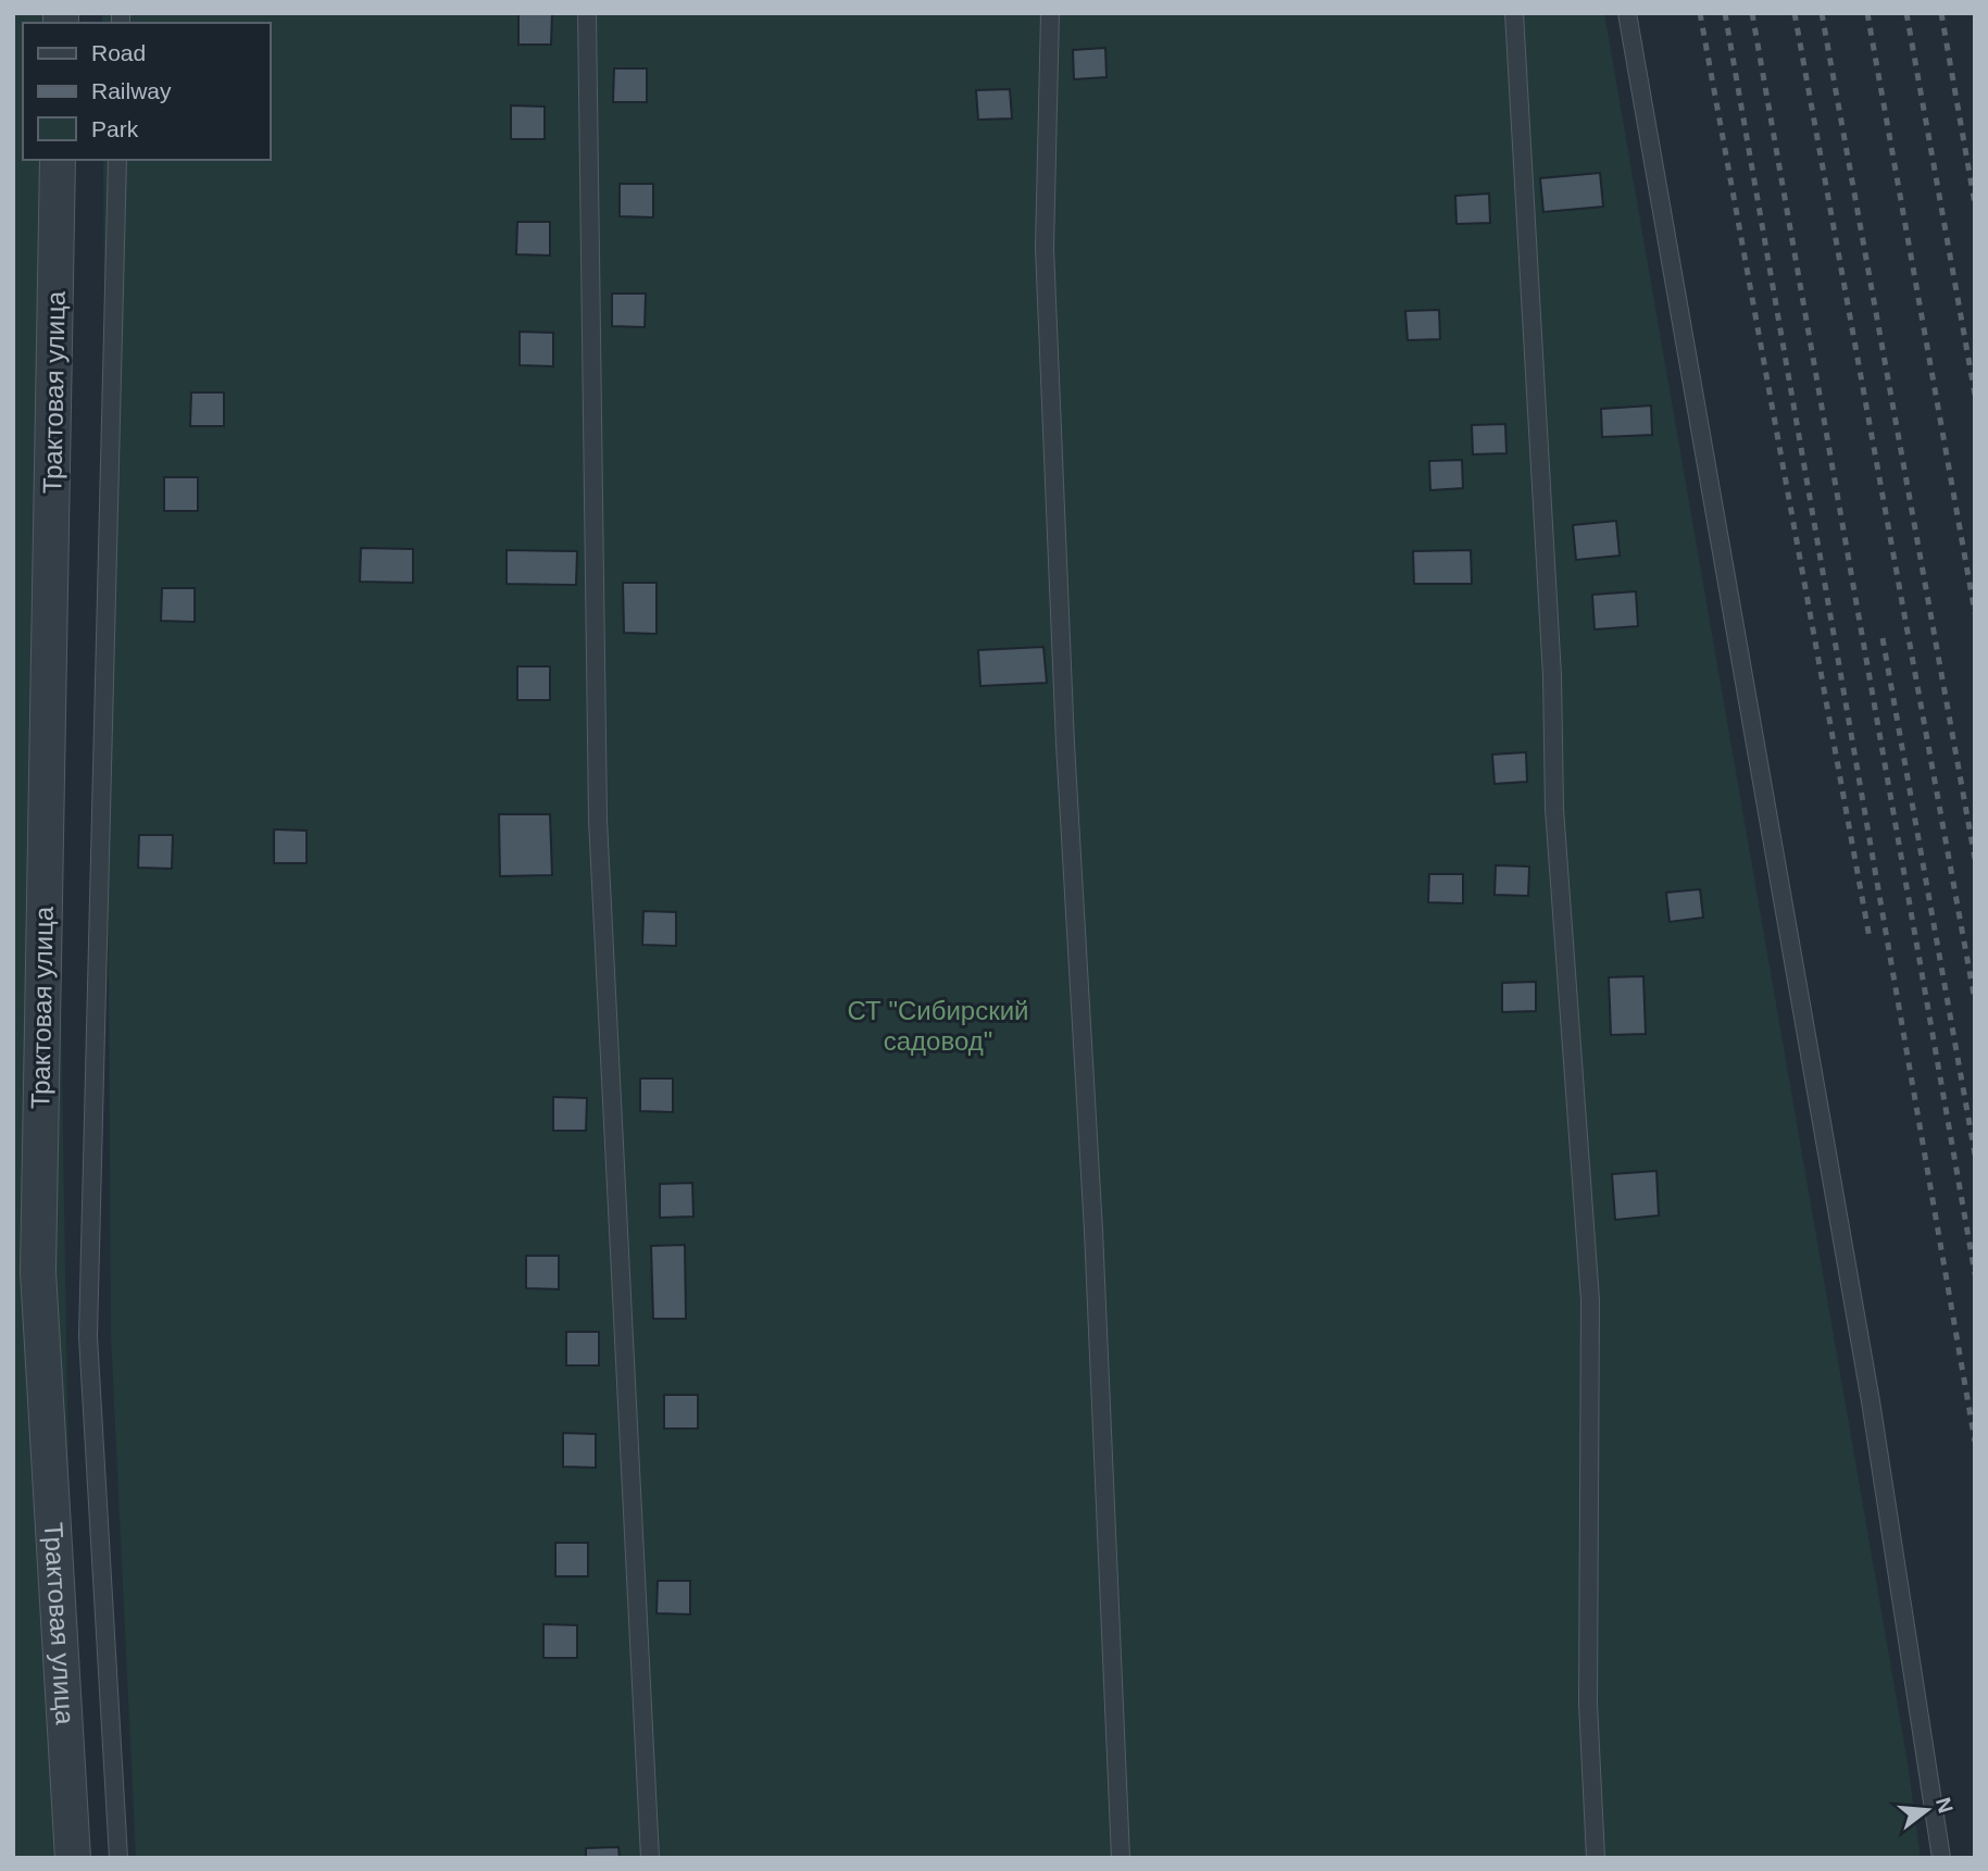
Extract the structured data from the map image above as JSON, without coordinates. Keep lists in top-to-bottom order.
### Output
{
  "streets": {
    "street": ["Трактовая улица"]
  },
  "parks": ["СТ \"Сибирский садовод\""],
  "legend": ["Road", "Railway", "Park"],
  "north": "right"
}
